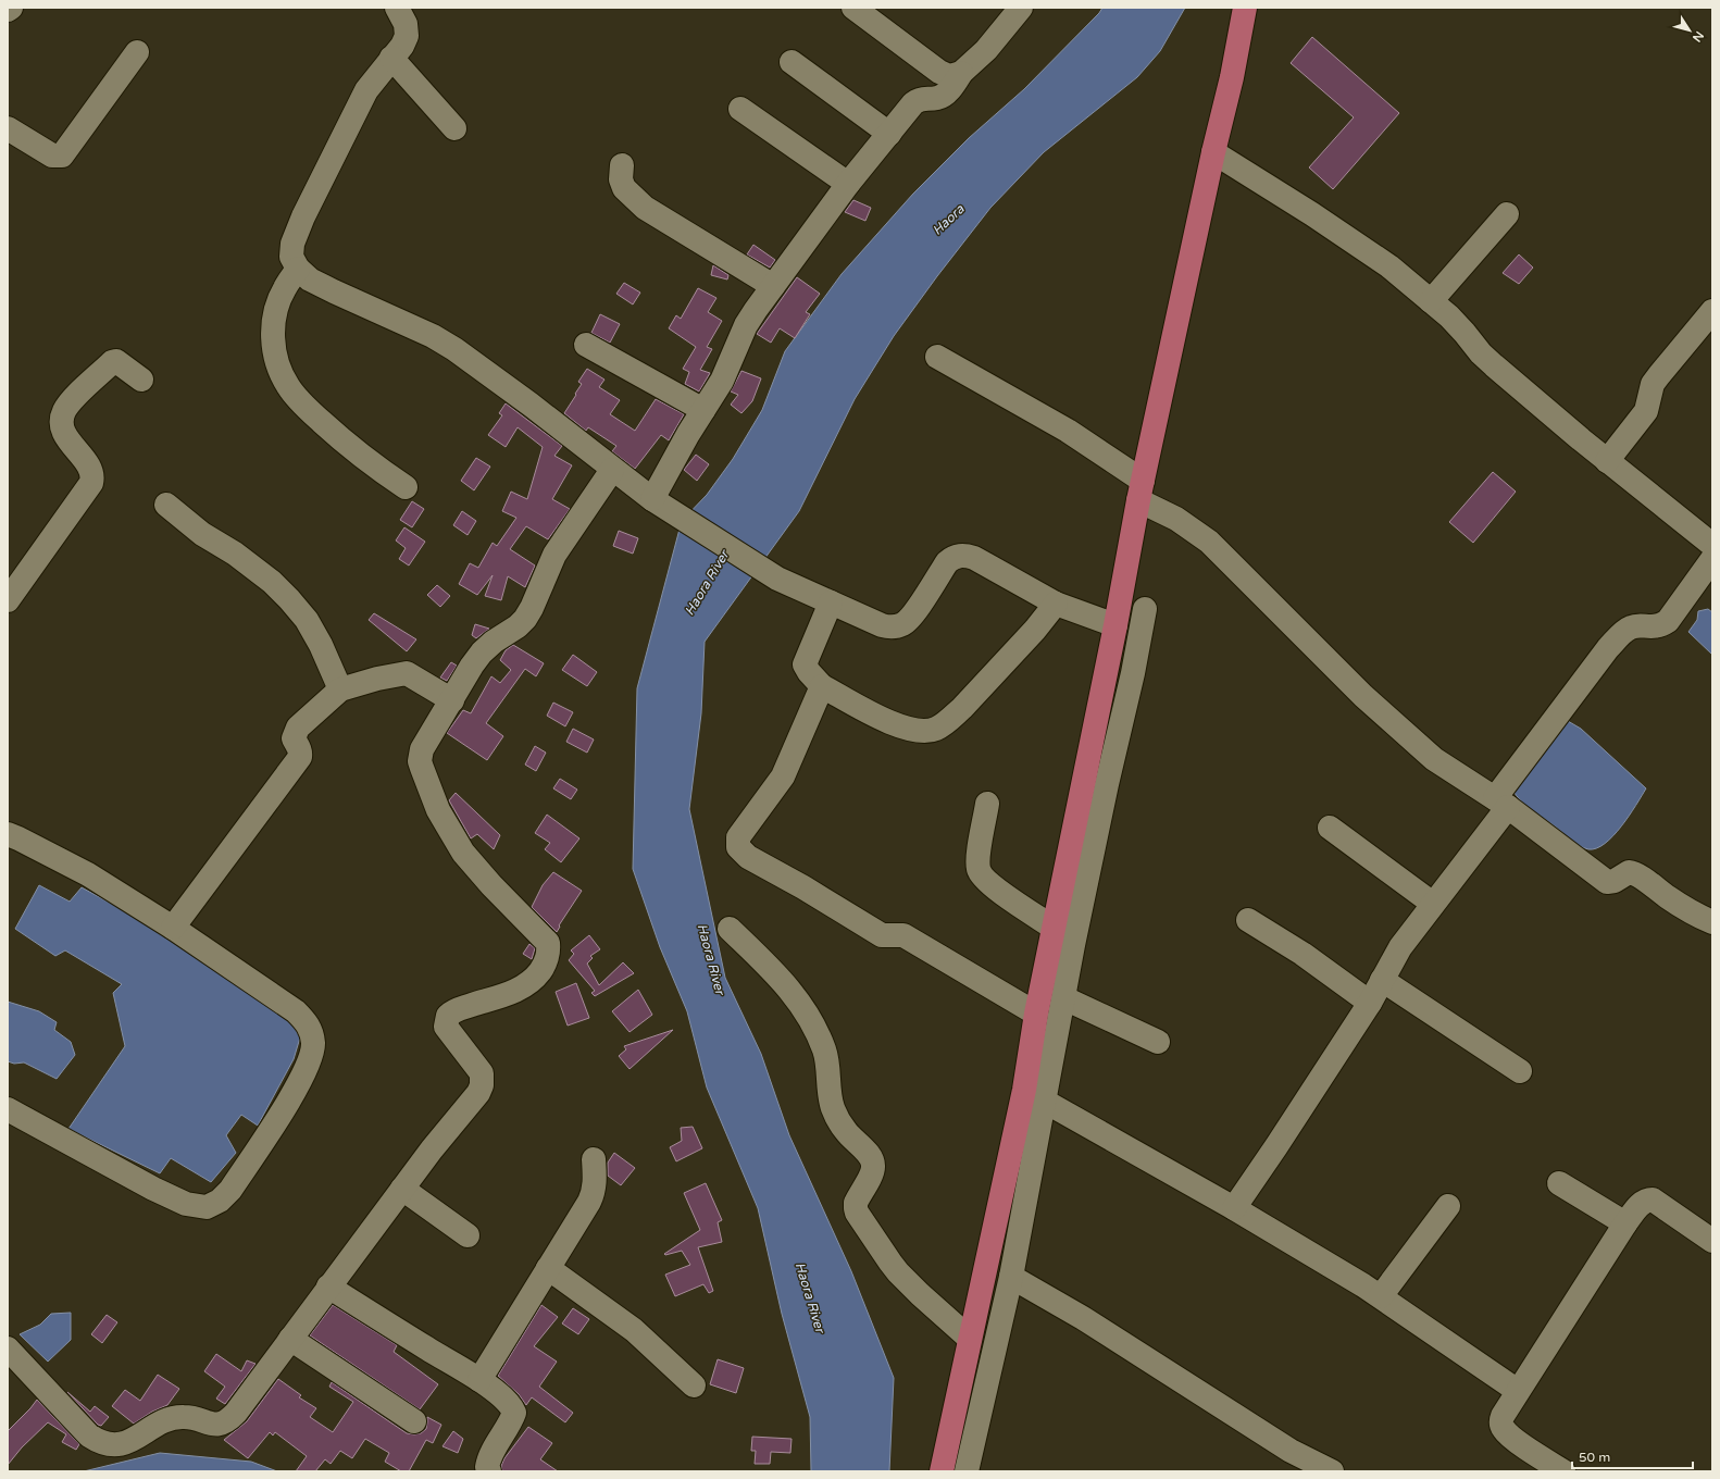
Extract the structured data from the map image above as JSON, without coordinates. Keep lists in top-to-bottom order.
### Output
{
  "water": ["Haora", "Haora River"],
  "scale_bar": "50 m",
  "north": "bottom right"
}
